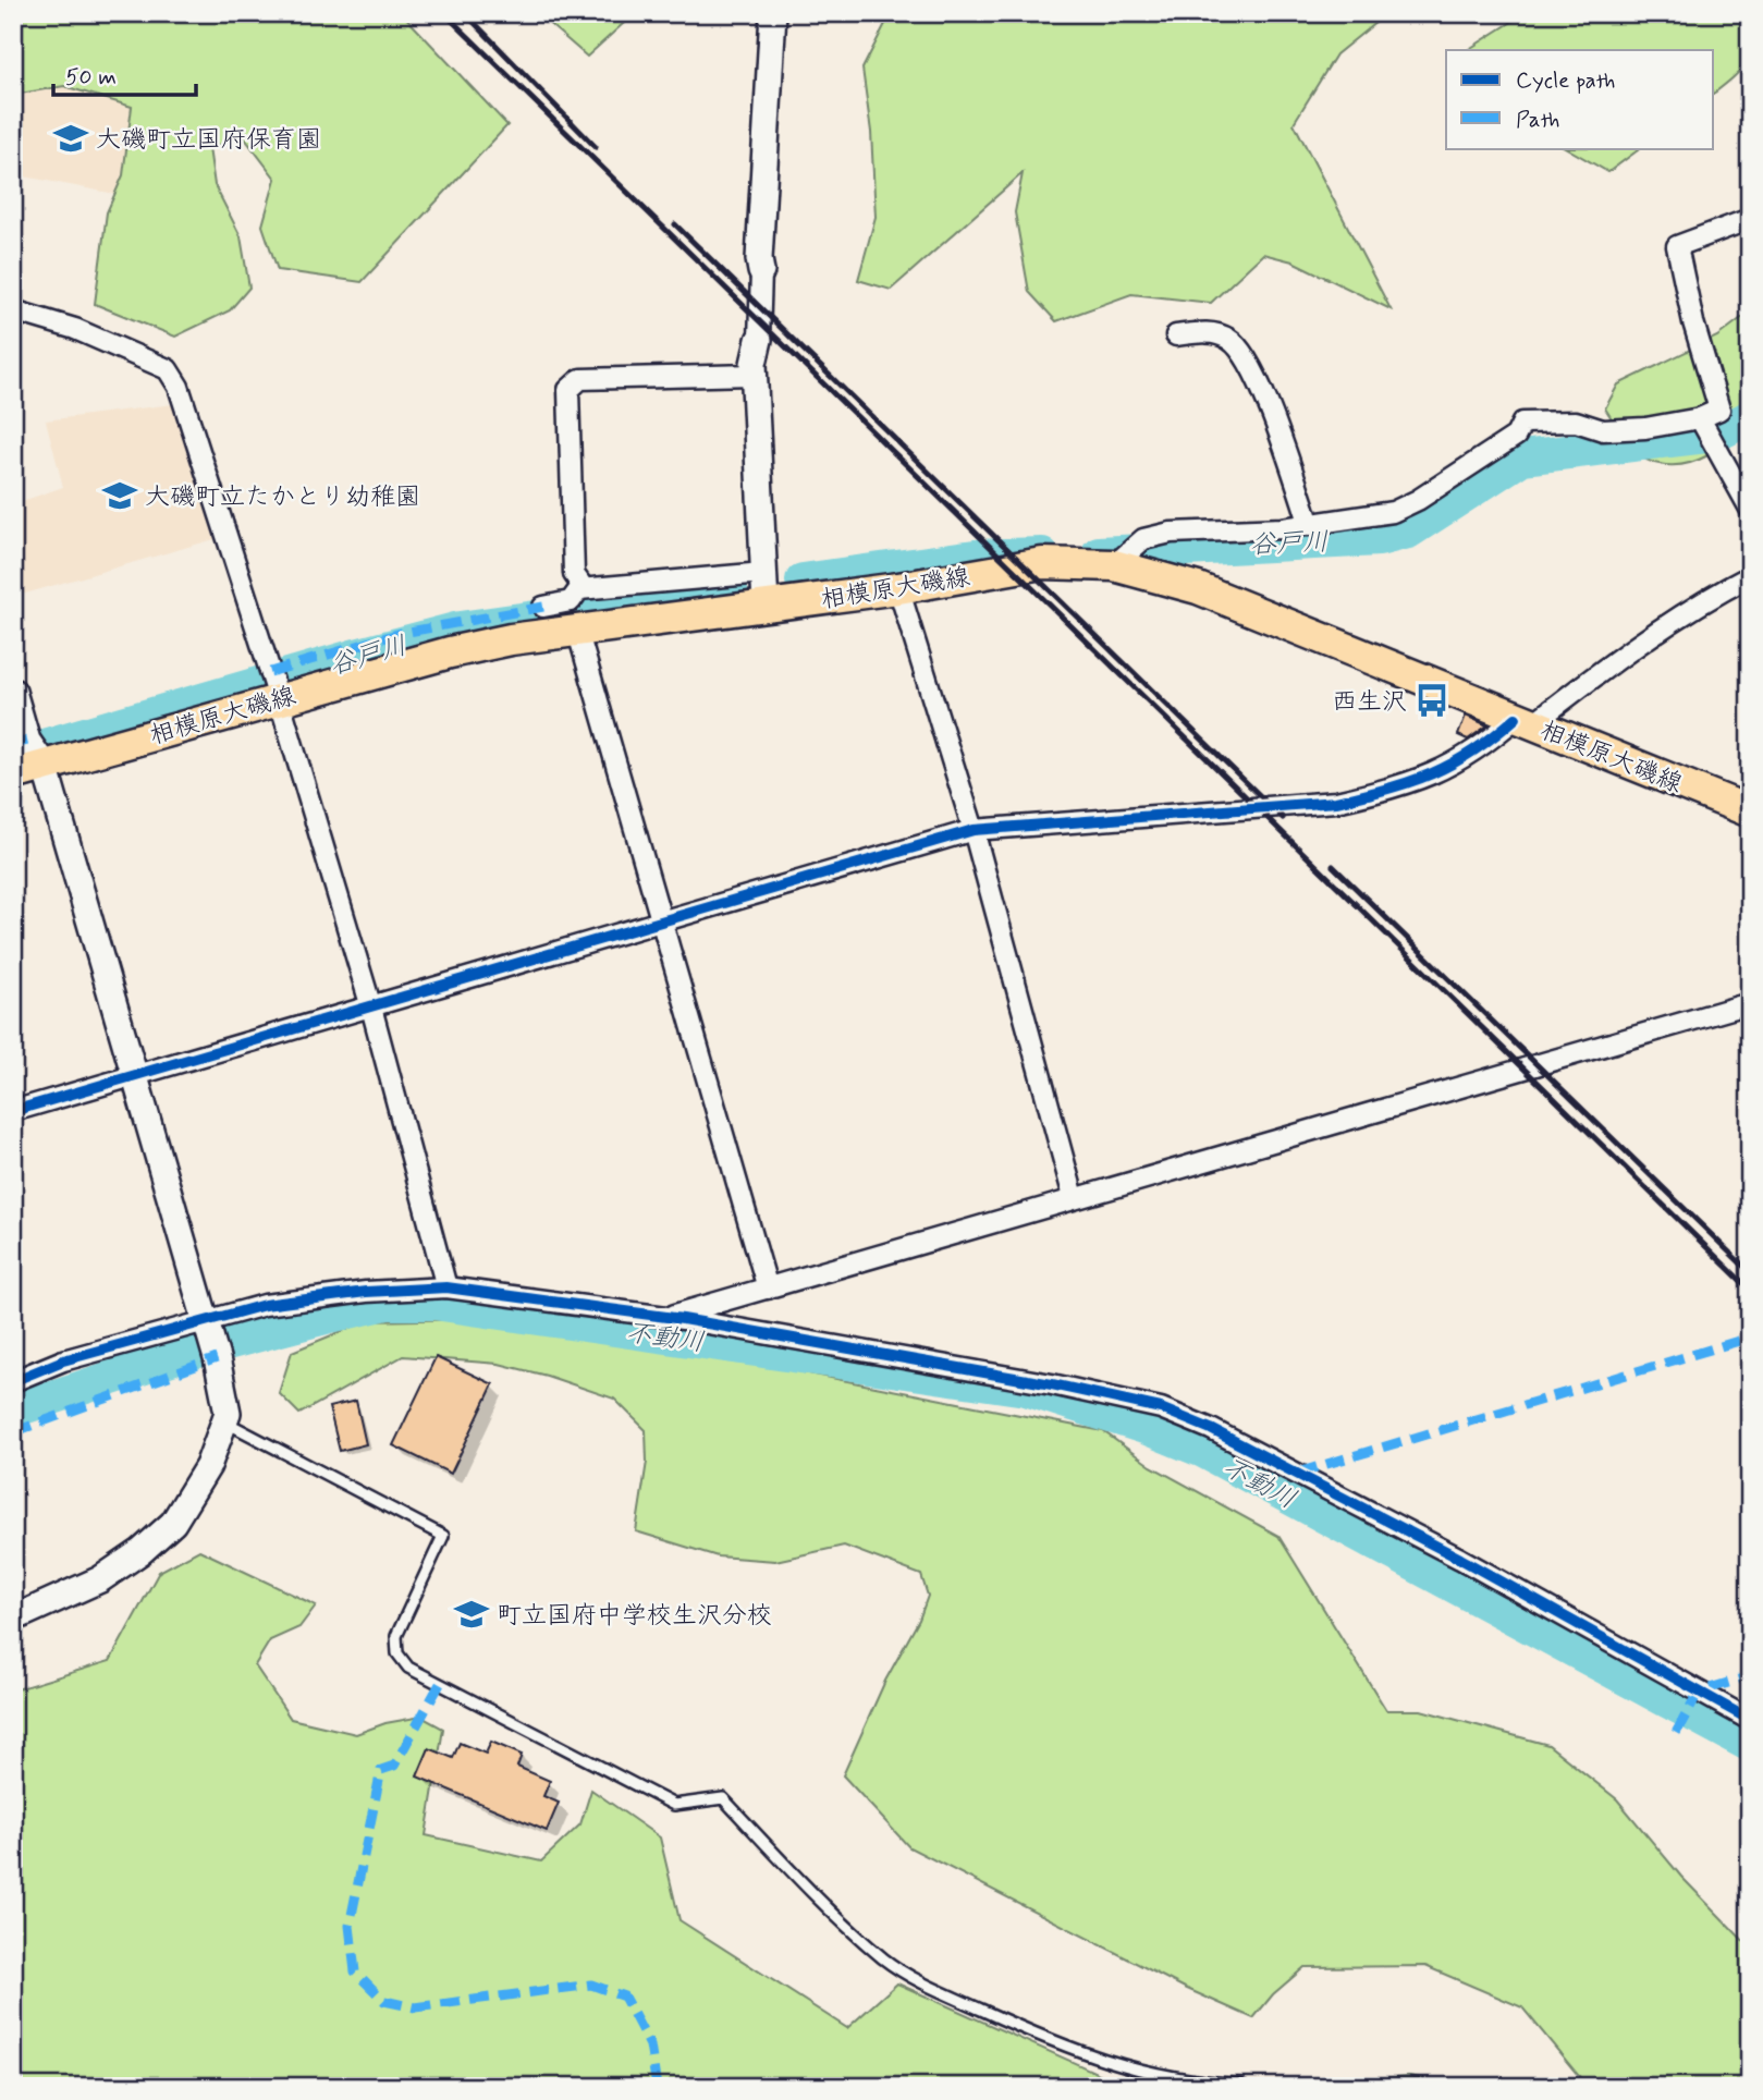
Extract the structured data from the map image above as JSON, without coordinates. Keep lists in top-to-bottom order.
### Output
{
  "streets": {
    "main road": ["相模原大磯線"]
  },
  "water": ["谷戸川", "不動川"],
  "places": {
    "school or university": ["大磯町立国府保育園", "大磯町立たかとり幼稚園", "町立国府中学校生沢分校"],
    "bus stop": ["西生沢"]
  },
  "legend": ["Cycle path", "Path"],
  "scale_bar": "50 m"
}
